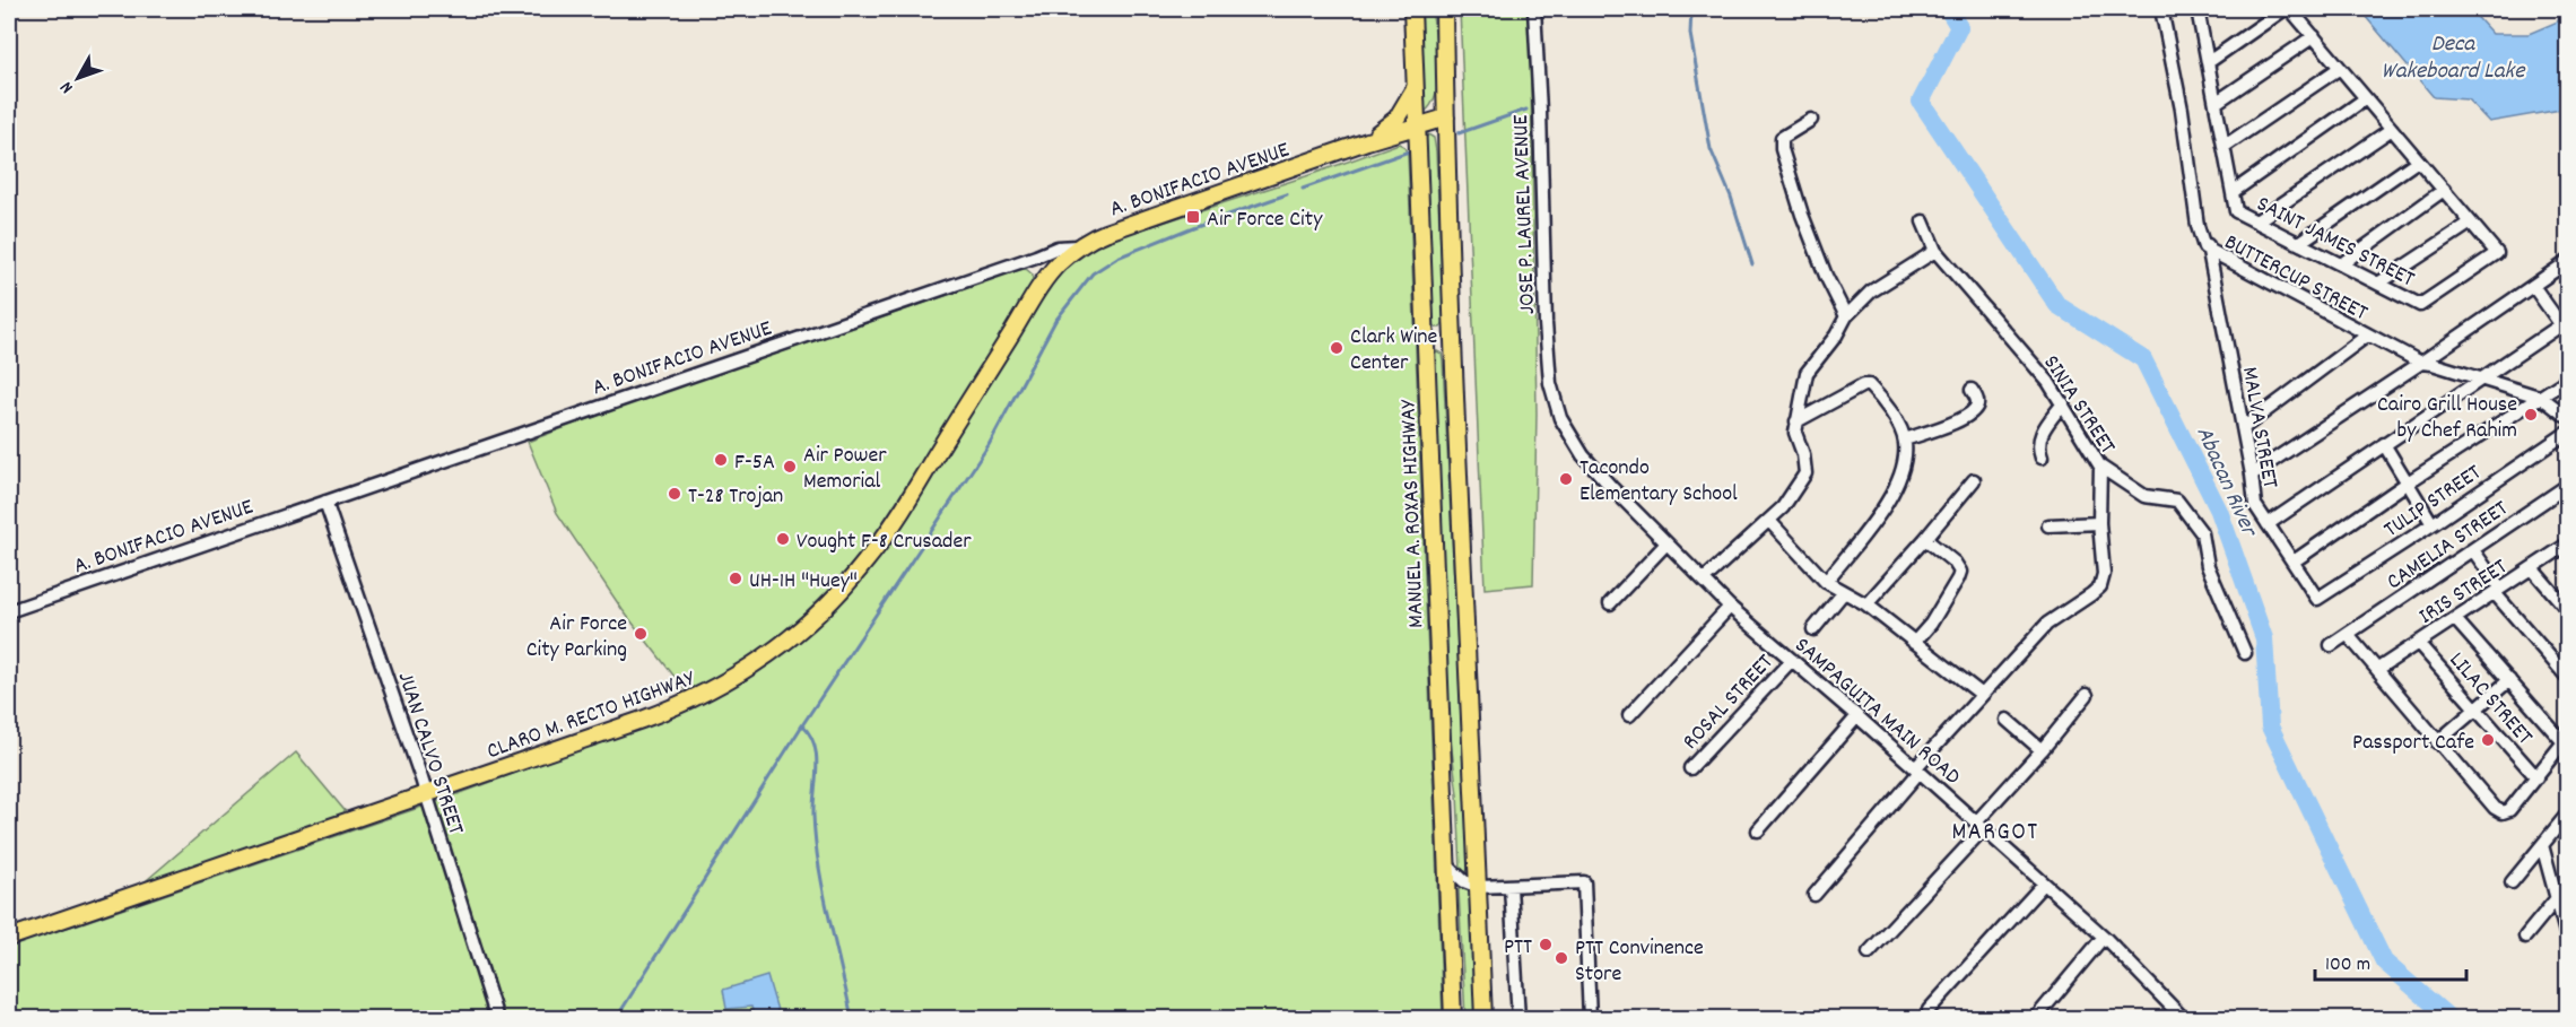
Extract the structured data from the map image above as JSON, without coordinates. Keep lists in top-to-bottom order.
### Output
{
  "streets": {
    "main road": ["A. BONIFACIO AVENUE", "MANUEL A. ROXAS HIGHWAY", "CLARO M. RECTO HIGHWAY"],
    "street": [
      "JOSE P. LAUREL AVENUE",
      "SAINT JAMES STREET",
      "BUTTERCUP STREET",
      "SINIA STREET",
      "MALVA STREET",
      "TULIP STREET",
      "CAMELIA STREET",
      "IRIS STREET",
      "LILAC STREET",
      "ROSAL STREET",
      "SAMPAGUITA MAIN ROAD",
      "JUAN CALVO STREET"
    ]
  },
  "crossings": [
    ["A. BONIFACIO AVENUE", "MANUEL A. ROXAS HIGHWAY"],
    ["A. BONIFACIO AVENUE", "CLARO M. RECTO HIGHWAY"],
    ["A. BONIFACIO AVENUE", "JUAN CALVO STREET"],
    ["JOSE P. LAUREL AVENUE", "SAMPAGUITA MAIN ROAD"],
    ["BUTTERCUP STREET", "MALVA STREET"],
    ["SINIA STREET", "SAMPAGUITA MAIN ROAD"],
    ["MALVA STREET", "TULIP STREET"],
    ["IRIS STREET", "LILAC STREET"],
    ["ROSAL STREET", "SAMPAGUITA MAIN ROAD"],
    ["CLARO M. RECTO HIGHWAY", "JUAN CALVO STREET"]
  ],
  "districts": ["MARGOT"],
  "water": ["Deca Wakeboard Lake", "Abacan River"],
  "places": {
    "transit": ["Air Force City"],
    "other": [
      "Clark Wine Center",
      "Cairo Grill House by Chef Rahim",
      "F-5A",
      "Air Power Memorial",
      "Tacondo Elementary School",
      "T-28 Trojan",
      "Vought F-8 Crusader",
      "UH-1H \"Huey\"",
      "Air Force City Parking",
      "Passport Cafe",
      "PTT",
      "PTT Convinence Store"
    ]
  },
  "scale_bar": "100 m",
  "north": "bottom left"
}
